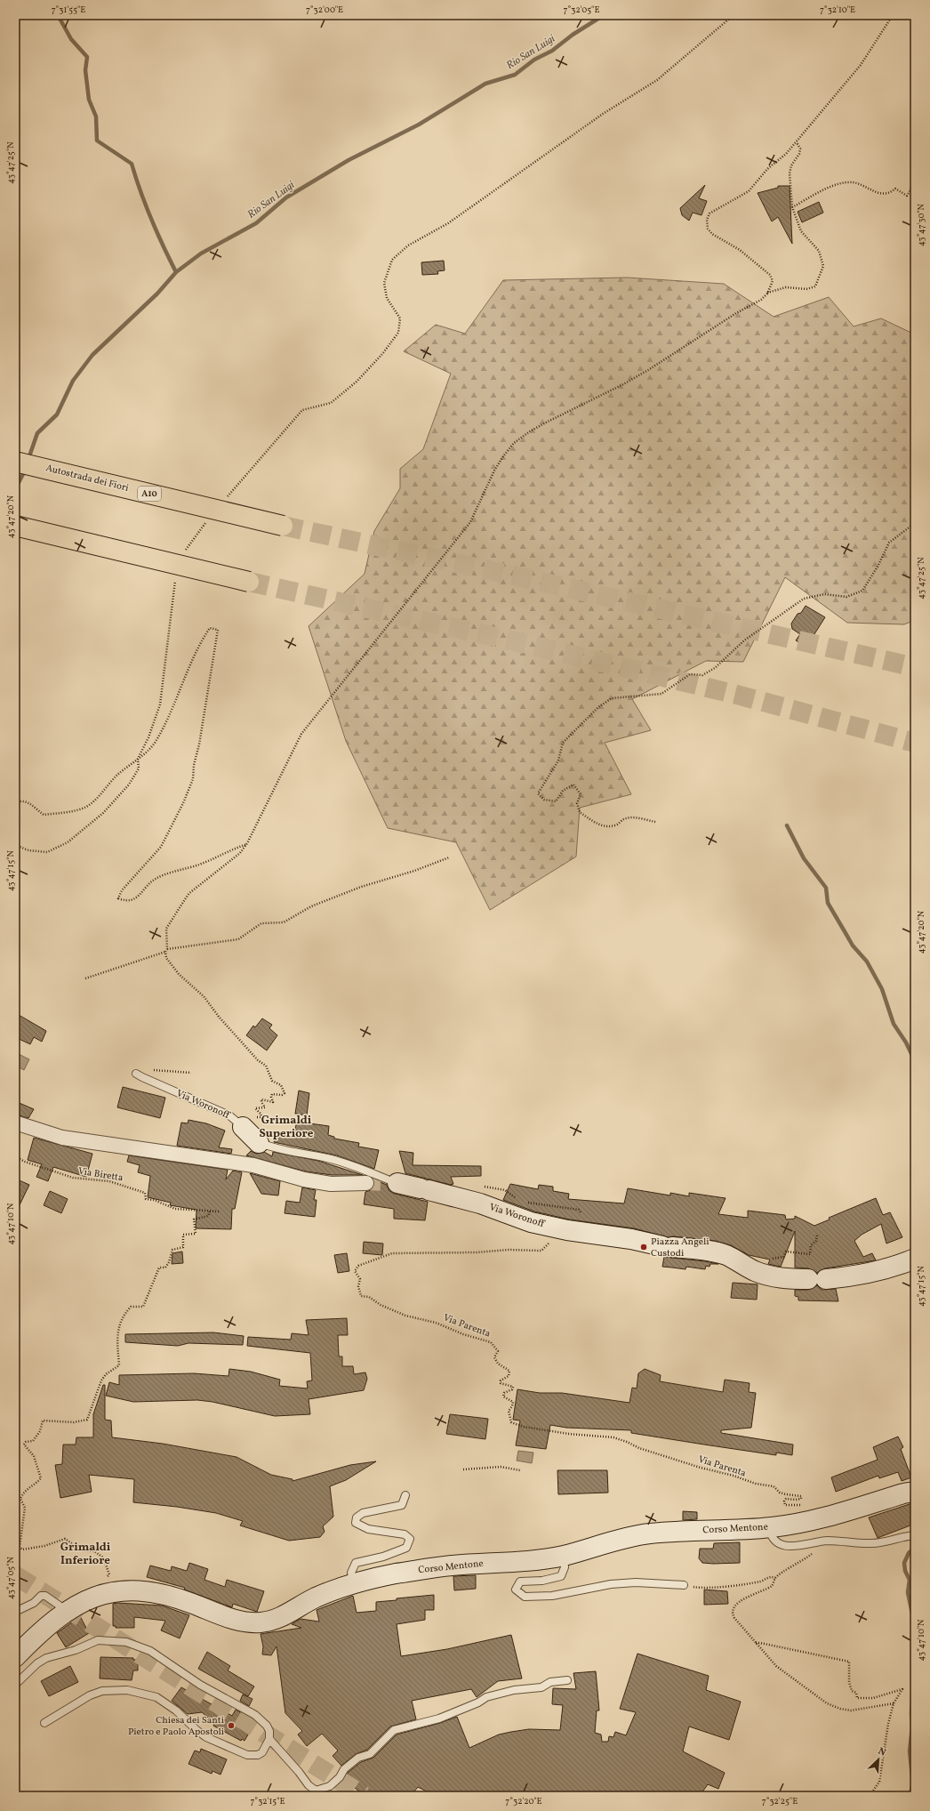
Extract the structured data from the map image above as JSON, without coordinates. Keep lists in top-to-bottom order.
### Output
{
  "streets": {
    "highway": ["Autostrada dei Fiori", "A10"],
    "main road": ["Via Woronoff", "Corso Mentone"],
    "path": ["Via Biretta", "Via Parenta"]
  },
  "districts": ["Grimaldi Superiore", "Grimaldi Inferiore"],
  "water": ["Rio San Luigi"],
  "places": ["Piazza Angeli Custodi", "Chiesa dei Santi Pietro e Paolo Apostoli"],
  "north": "top right",
  "coordinates": [
    "7°31'55\"E",
    "7°32'00\"E",
    "7°32'05\"E",
    "7°32'10\"E",
    "43°47'25\"N",
    "43°47'30\"N",
    "43°47'20\"N",
    "43°47'15\"N",
    "43°47'10\"N",
    "43°47'05\"N",
    "7°32'15\"E",
    "7°32'20\"E",
    "7°32'25\"E"
  ]
}
